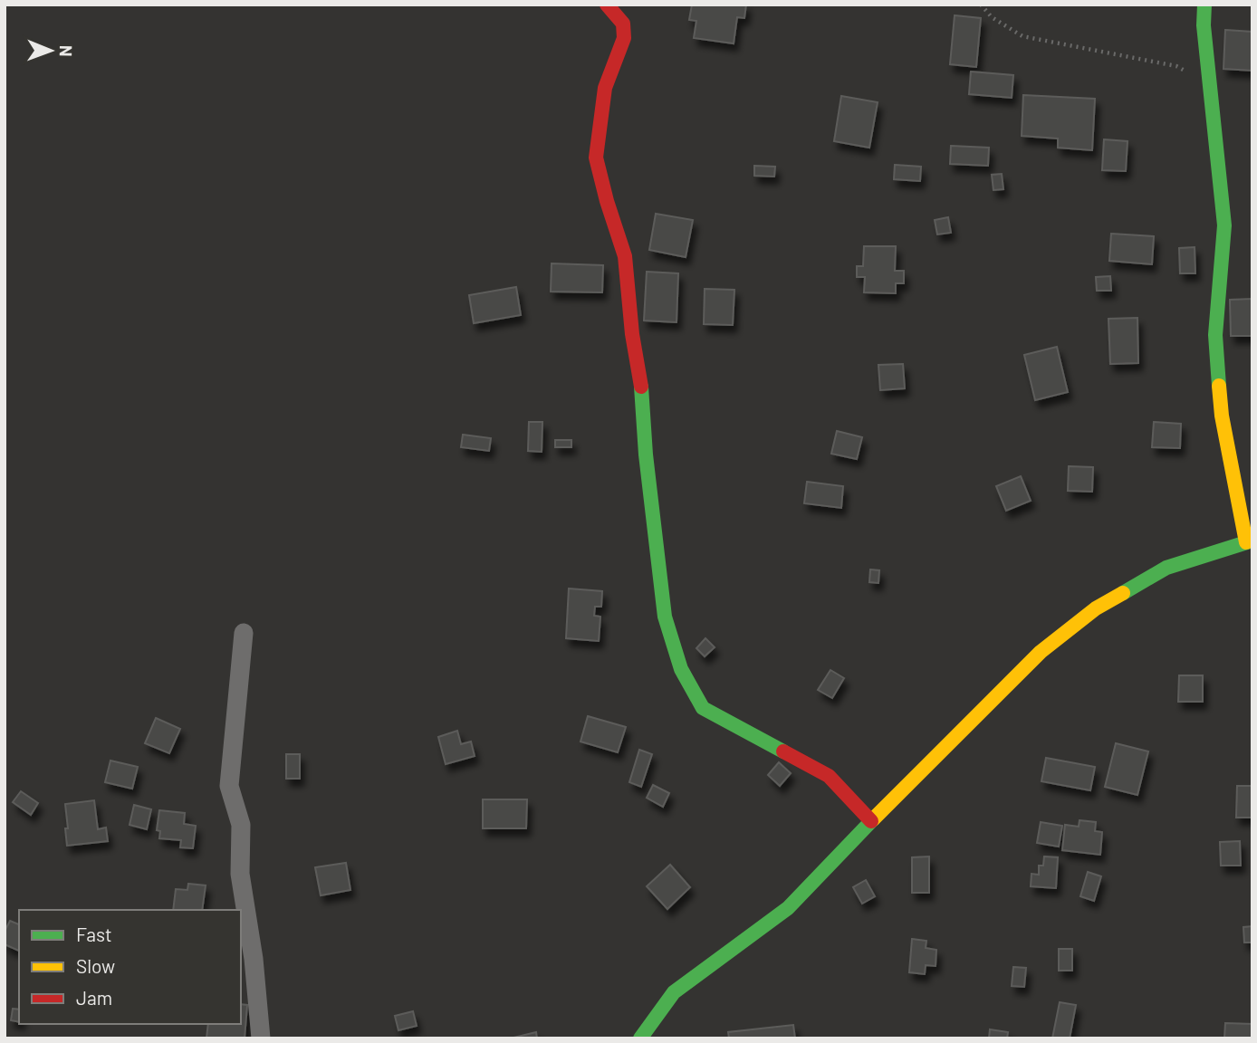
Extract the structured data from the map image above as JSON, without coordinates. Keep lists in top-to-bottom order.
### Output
{
  "legend": ["Fast", "Slow", "Jam"],
  "north": "right"
}
